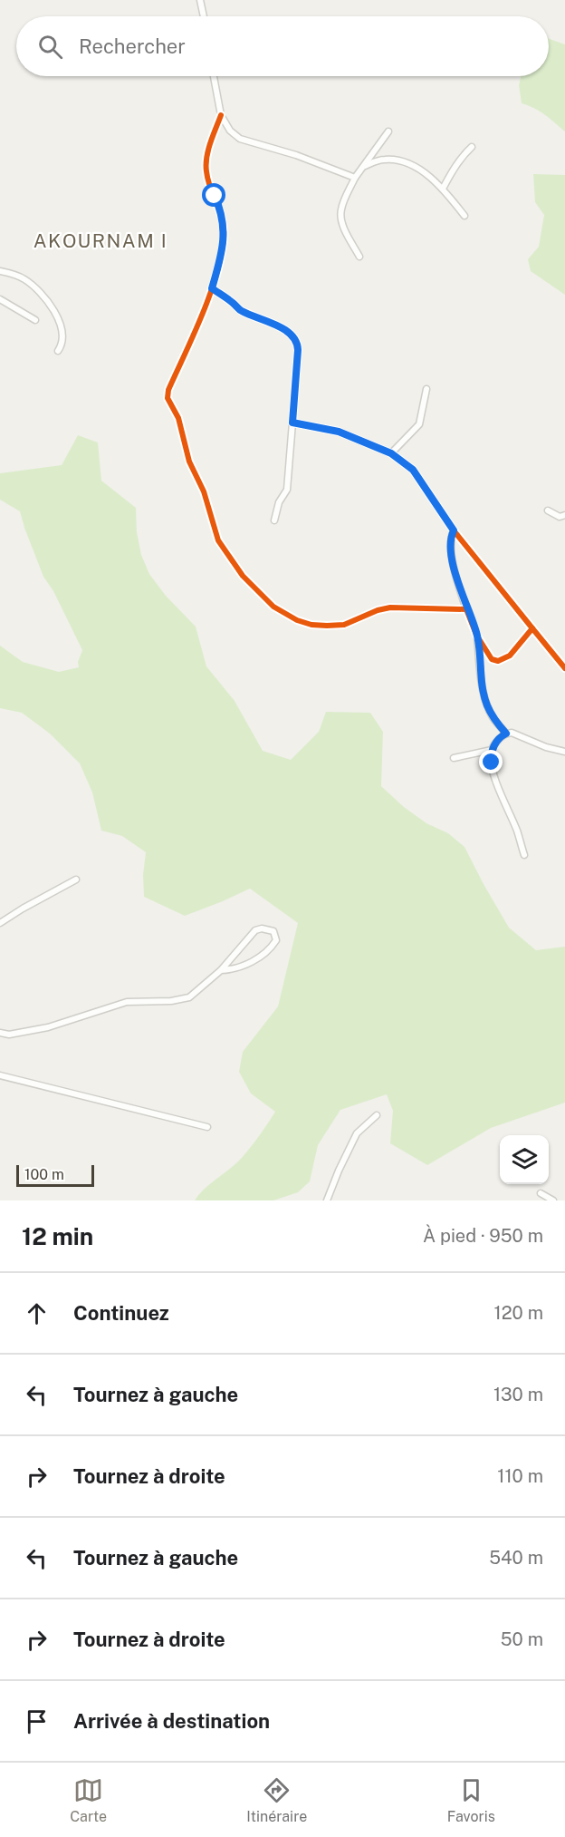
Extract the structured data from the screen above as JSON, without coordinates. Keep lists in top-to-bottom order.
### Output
{
  "districts": ["AKOURNAM I"],
  "scale_bar": "100 m",
  "page": {
    "search": "Rechercher",
    "scale": "100 m",
    "heading": ["12 min", "À pied · 950 m"],
    "list": [
      ["Continuez", "120 m"],
      ["Tournez à gauche", "130 m"],
      ["Tournez à droite", "110 m"],
      ["Tournez à gauche", "540 m"],
      ["Tournez à droite", "50 m"],
      "Arrivée à destination"
    ],
    "nav": ["Carte", "Itinéraire", "Favoris"]
  }
}
